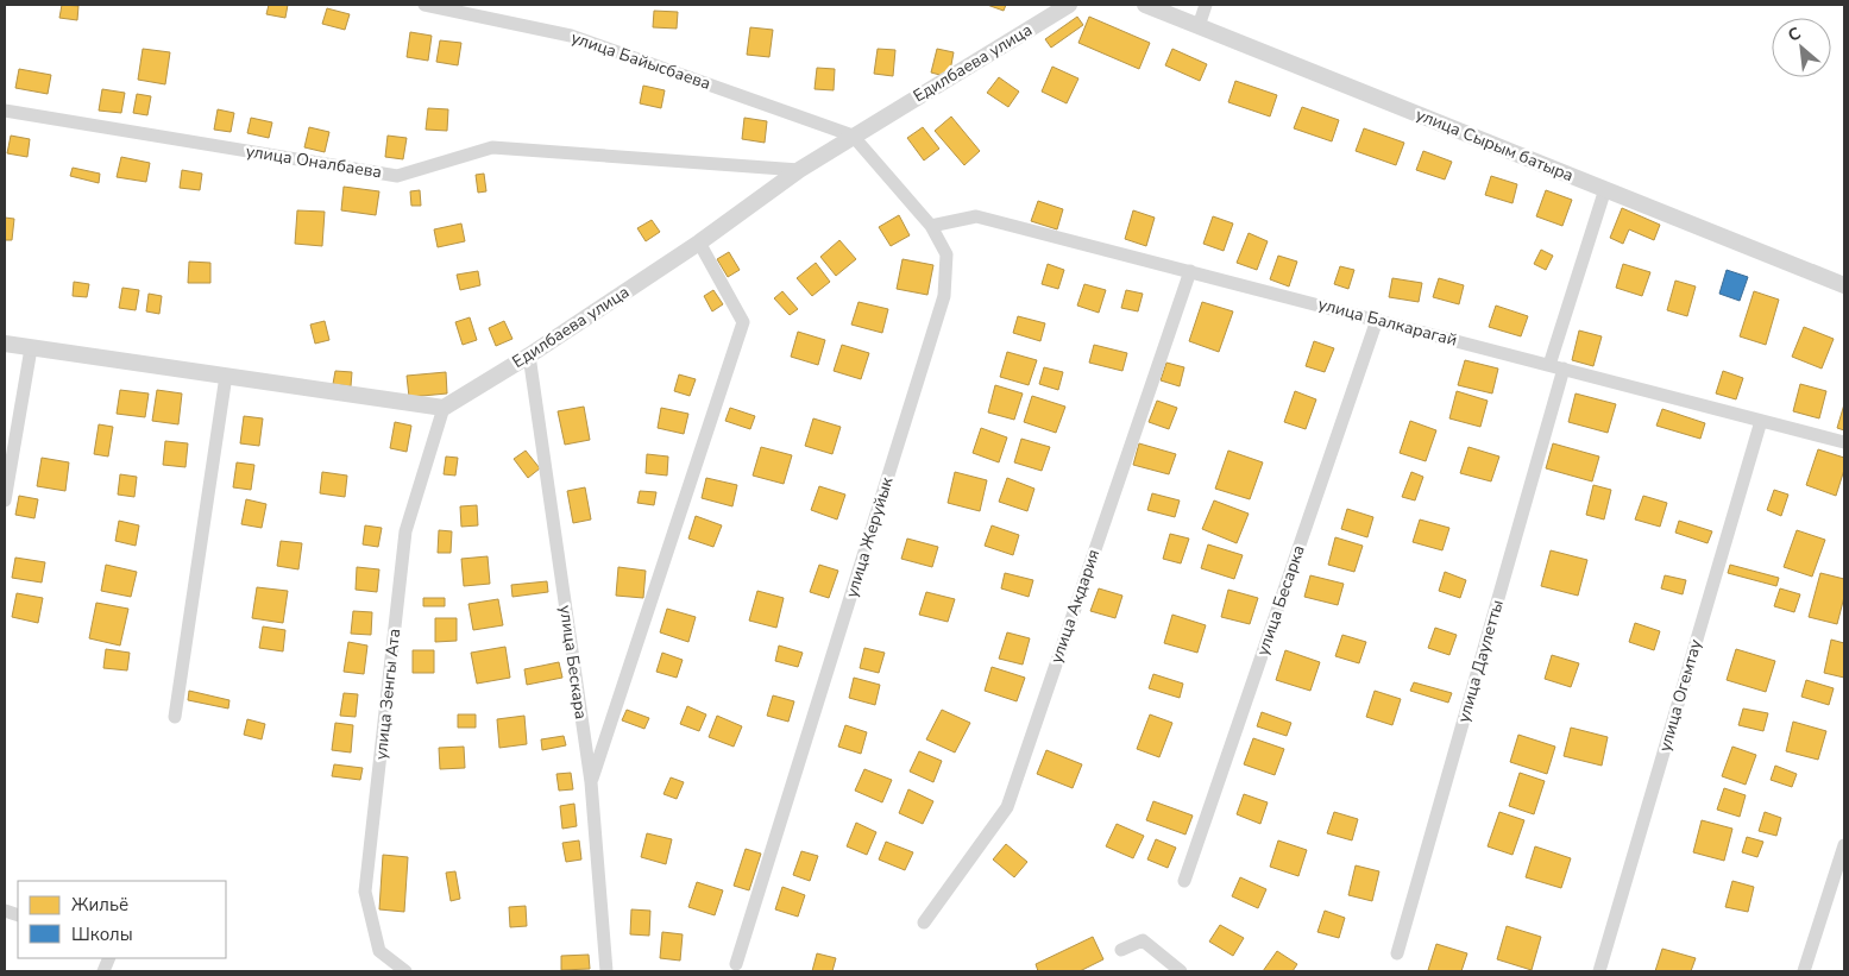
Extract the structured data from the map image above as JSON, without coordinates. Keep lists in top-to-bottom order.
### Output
{
  "streets": {
    "street": [
      "улица Байысбаева",
      "Едилбаева улица",
      "улица Сырым батыра",
      "улица Оналбаева",
      "улица Балкарагай",
      "улица Жеруйык",
      "улица Бесарка",
      "улица Акдария",
      "улица Даулетты",
      "улица Бескара",
      "улица Зенгы Ата",
      "улица Огемтау"
    ]
  },
  "crossings": [
    ["улица Байысбаева", "Едилбаева улица"],
    ["улица Байысбаева", "улица Жеруйык"],
    ["Едилбаева улица", "улица Оналбаева"],
    ["Едилбаева улица", "улица Жеруйык"],
    ["Едилбаева улица", "улица Бескара"],
    ["Едилбаева улица", "улица Зенгы Ата"],
    ["улица Сырым батыра", "улица Даулетты"],
    ["улица Балкарагай", "улица Жеруйык"],
    ["улица Балкарагай", "улица Бесарка"],
    ["улица Балкарагай", "улица Акдария"],
    ["улица Балкарагай", "улица Даулетты"],
    ["улица Балкарагай", "улица Огемтау"]
  ],
  "legend": ["Жильё", "Школы"],
  "north": "top left"
}
